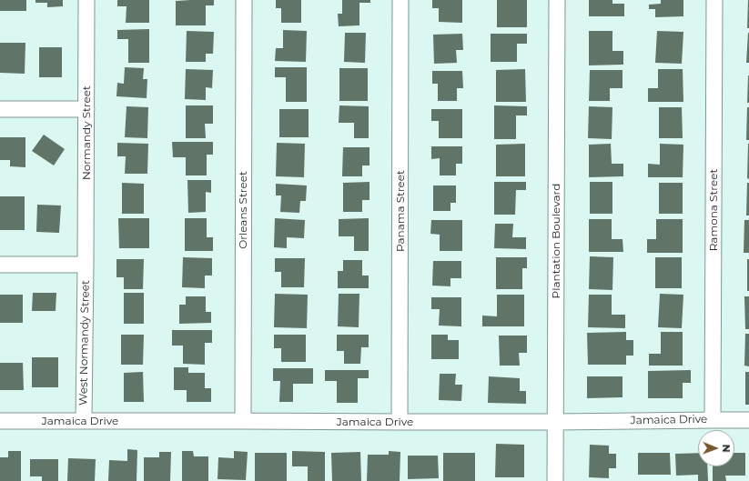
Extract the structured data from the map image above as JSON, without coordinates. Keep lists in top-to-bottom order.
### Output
{
  "streets": {
    "street": [
      "Normandy Street",
      "Orleans Street",
      "Ramona Street",
      "Panama Street",
      "Plantation Boulevard",
      "West Normandy Street",
      "Jamaica Drive"
    ]
  },
  "crossings": [
    ["Normandy Street", "West Normandy Street"],
    ["Orleans Street", "Jamaica Drive"],
    ["Ramona Street", "Jamaica Drive"],
    ["Panama Street", "Jamaica Drive"],
    ["Plantation Boulevard", "Jamaica Drive"],
    ["West Normandy Street", "Jamaica Drive"]
  ],
  "north": "right"
}
